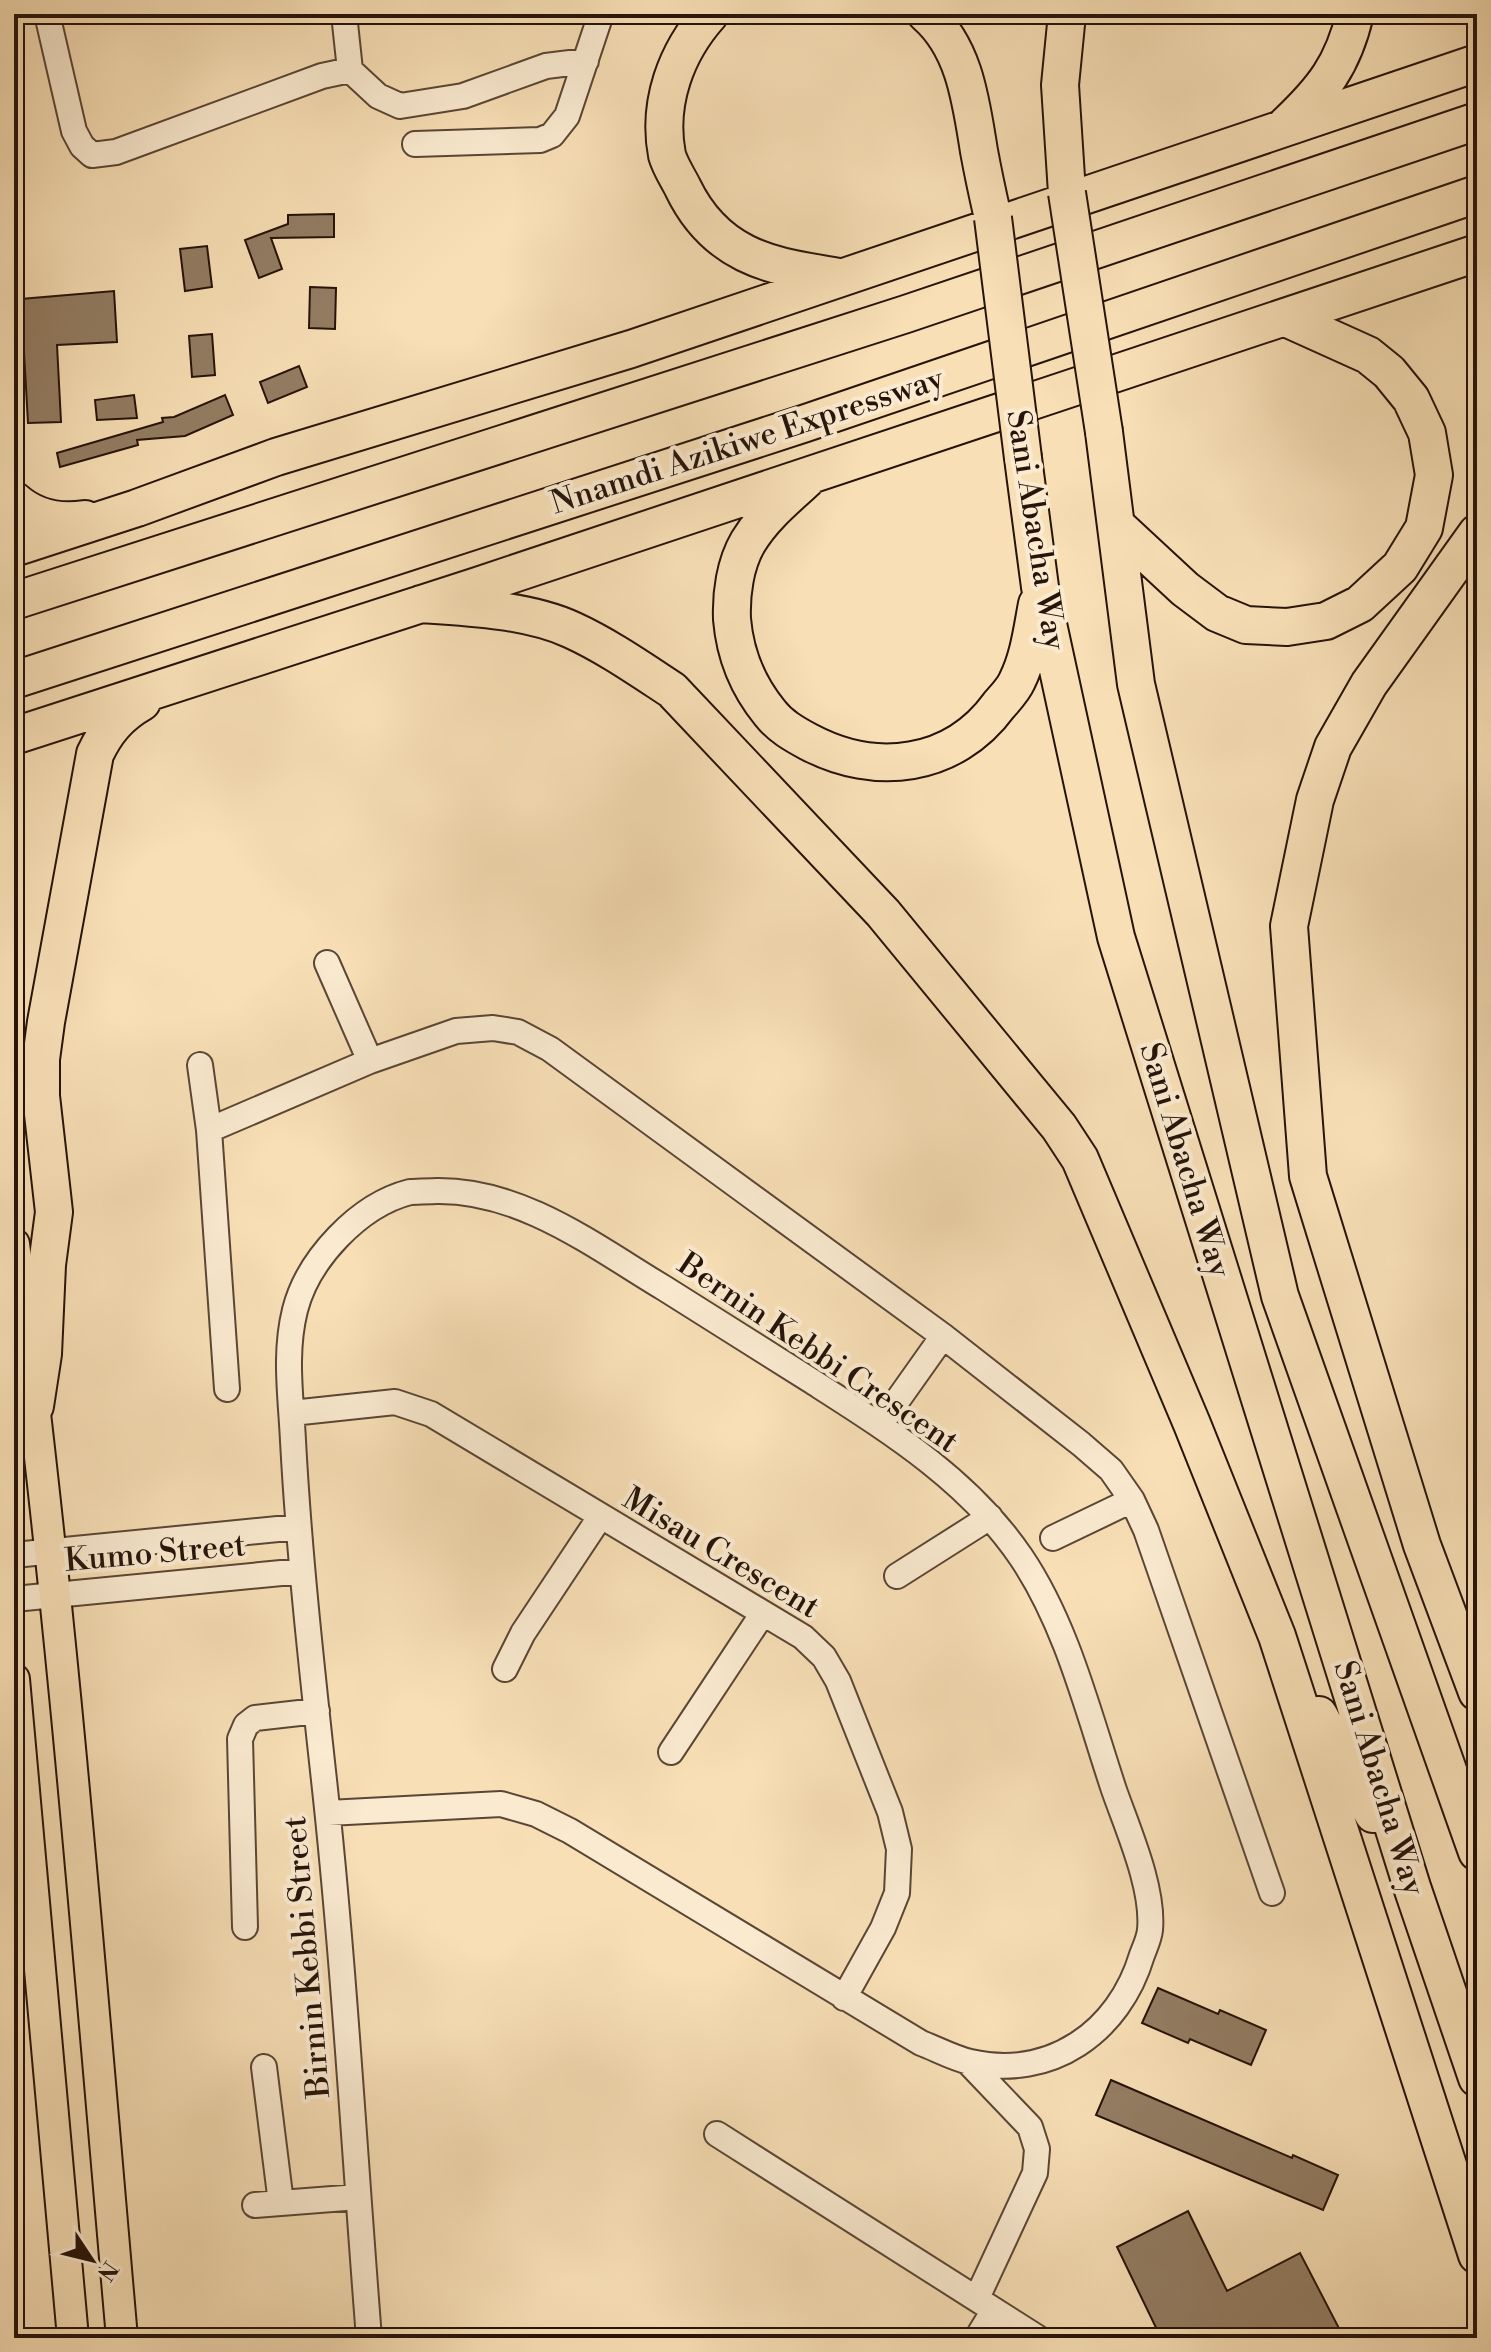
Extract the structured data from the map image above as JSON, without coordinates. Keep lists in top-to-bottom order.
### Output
{
  "streets": {
    "highway": ["Nnamdi Azikiwe Expressway", "Sani Abacha Way"],
    "street": [
      "Bernin Kebbi Crescent",
      "Kumo Street",
      "Misau Crescent",
      "Birnin Kebbi Street"
    ]
  },
  "crossings": [
    ["Bernin Kebbi Crescent", "Kumo Street"],
    ["Bernin Kebbi Crescent", "Misau Crescent"],
    ["Bernin Kebbi Crescent", "Birnin Kebbi Street"],
    ["Kumo Street", "Birnin Kebbi Street"]
  ],
  "north": "bottom right"
}
